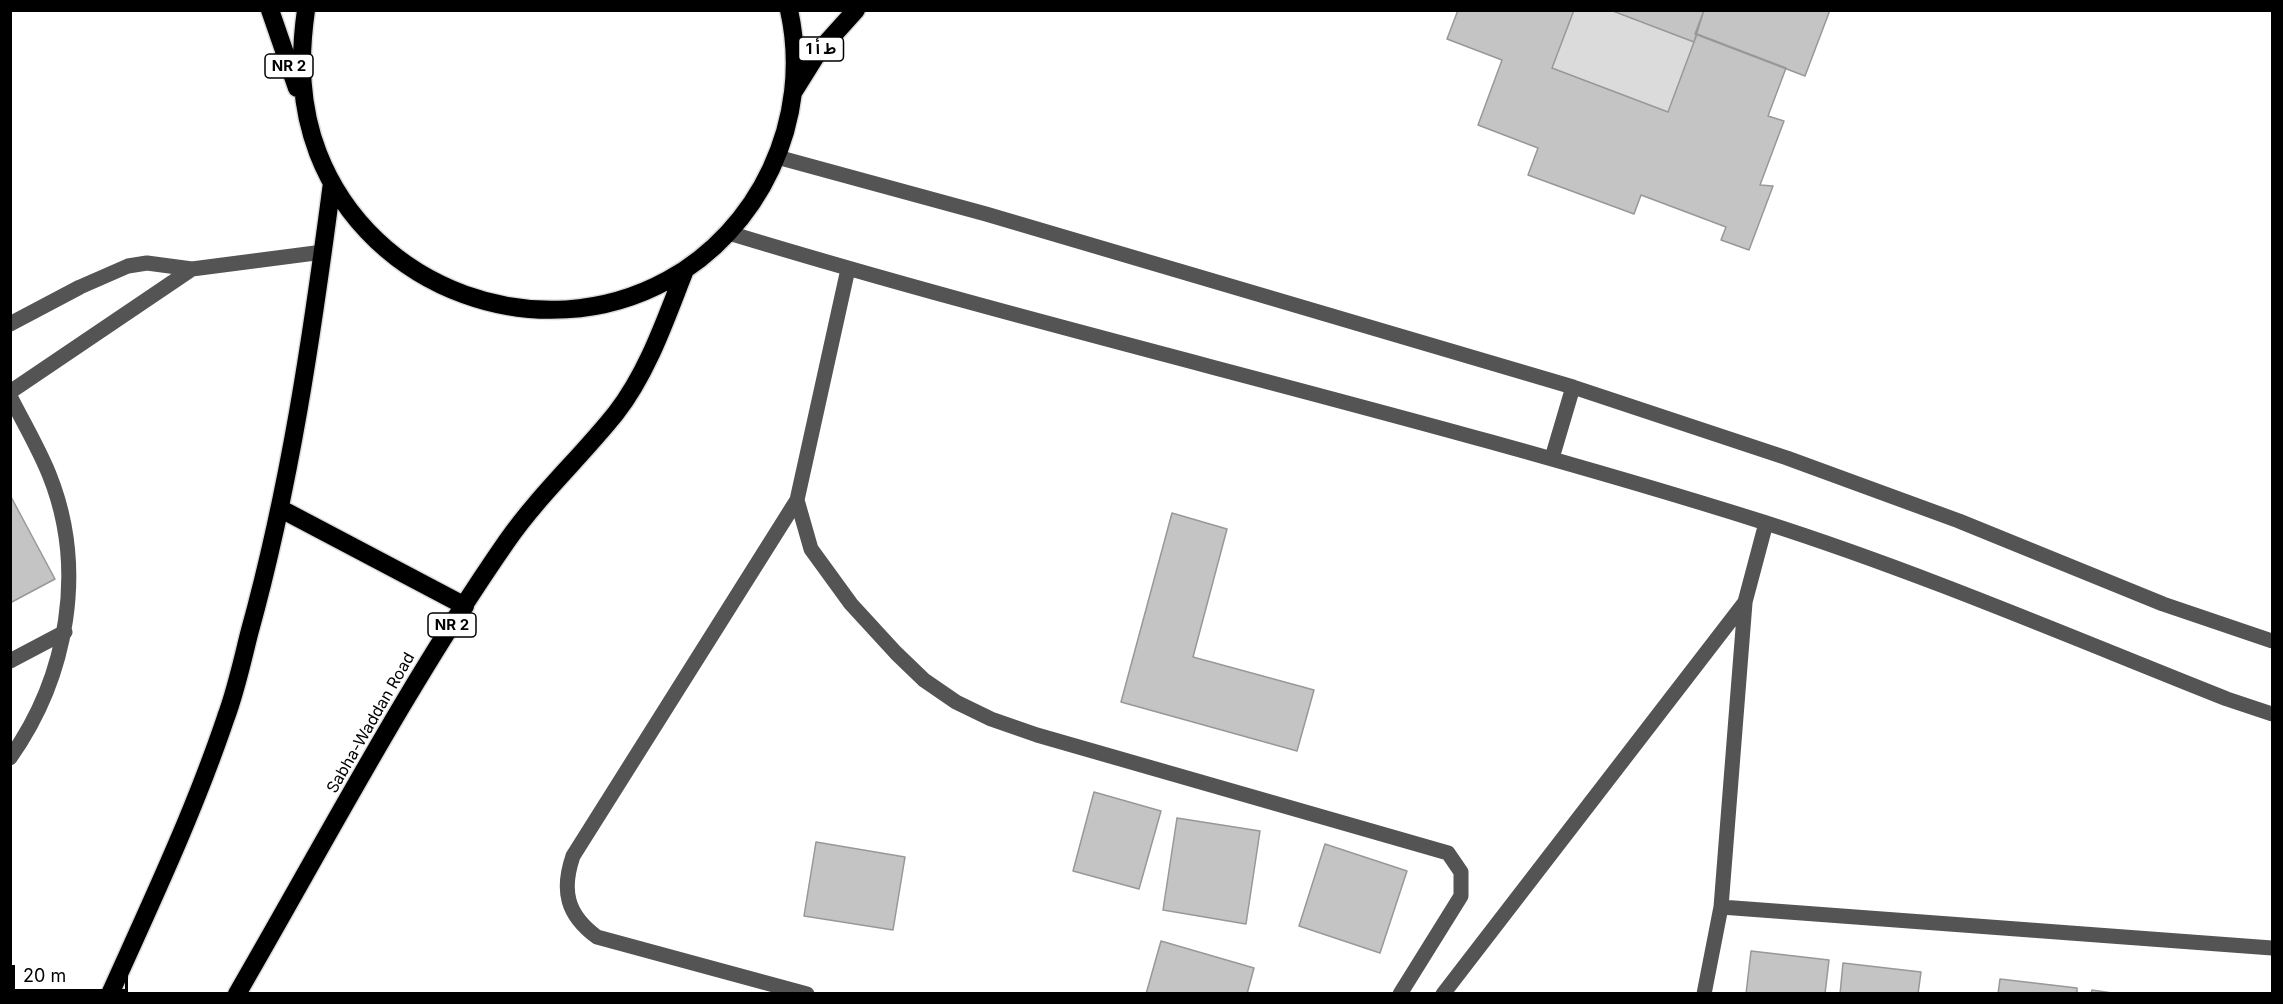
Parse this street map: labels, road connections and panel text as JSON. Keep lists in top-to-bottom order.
{
  "streets": {
    "highway": ["ط أ 1", "NR 2", "Sabha-Waddan Road"]
  },
  "scale_bar": "20 m"
}
